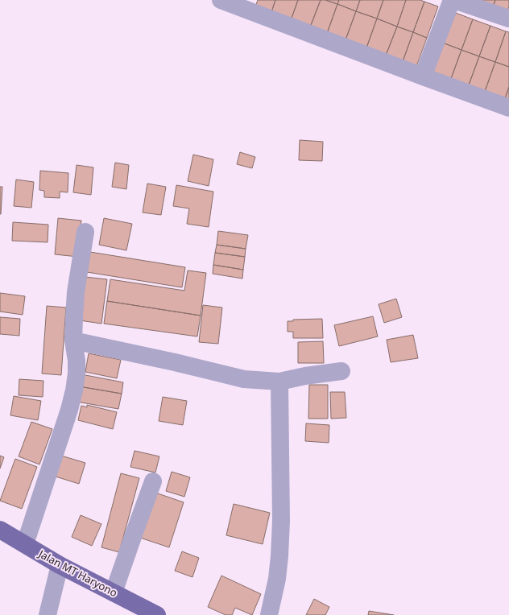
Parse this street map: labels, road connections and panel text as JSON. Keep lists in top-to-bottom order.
{
  "streets": {
    "main road": ["Jalan MT Haryono"]
  }
}
